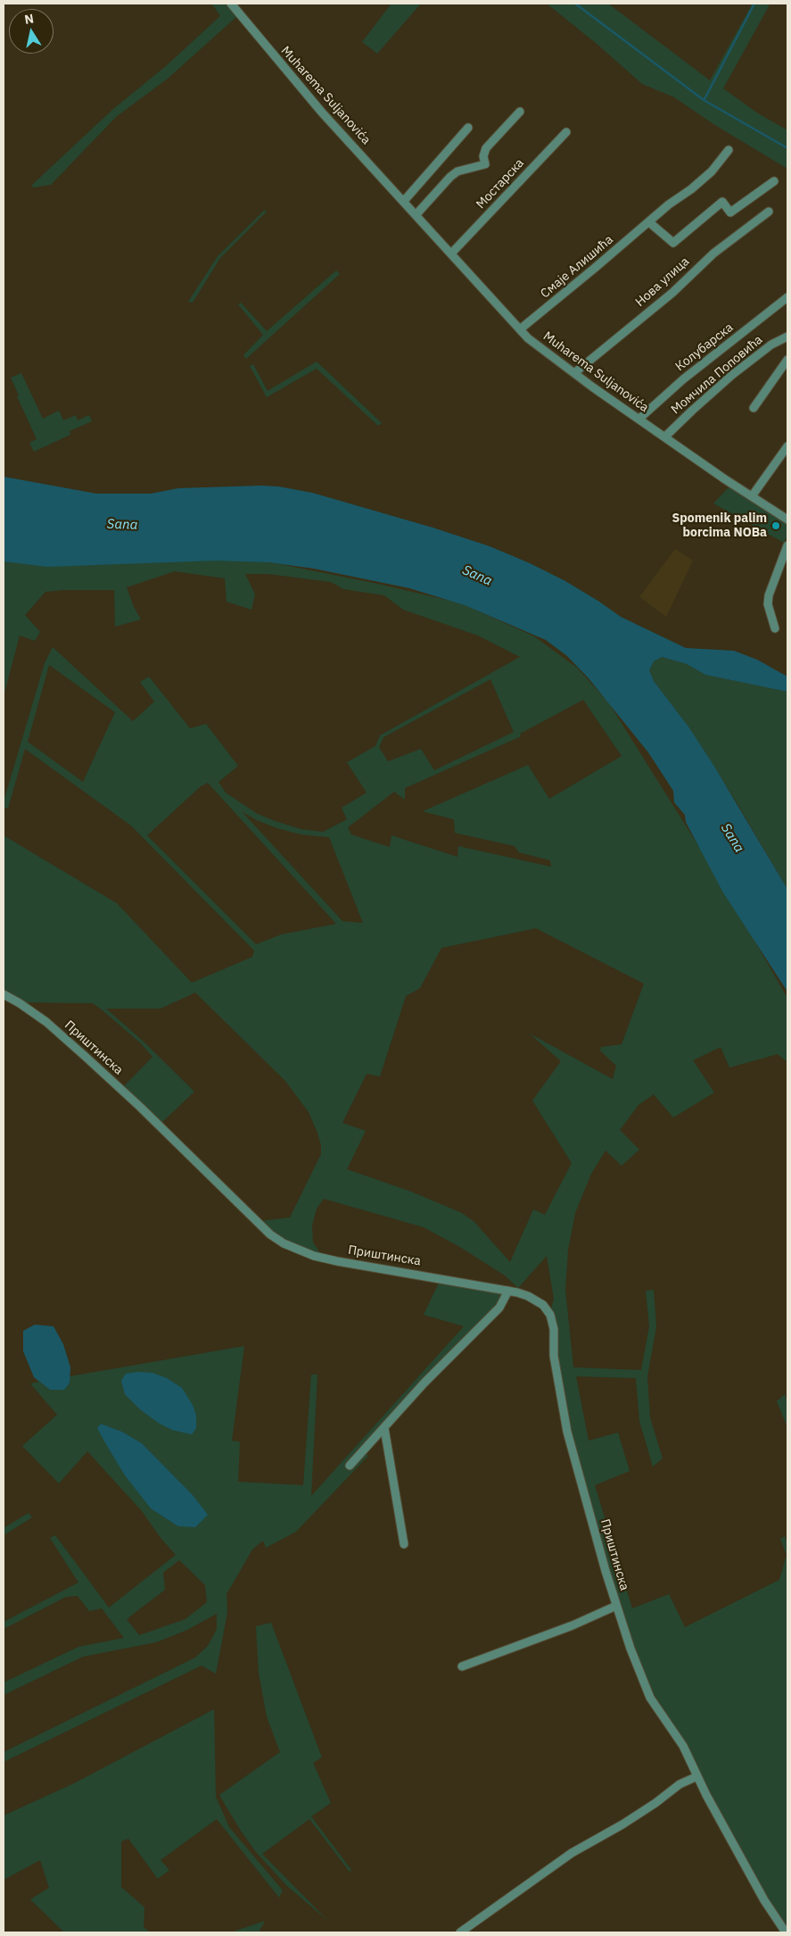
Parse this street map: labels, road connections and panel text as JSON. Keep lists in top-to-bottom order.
{
  "streets": {
    "street": [
      "Muharema Suljanovića",
      "Мостарска",
      "Смаје Алишића",
      "Нова улица",
      "Колубарска",
      "Момчила Поповића",
      "Приштинска"
    ]
  },
  "crossings": [
    ["Muharema Suljanovića", "Мостарска"],
    ["Muharema Suljanovića", "Смаје Алишића"],
    ["Muharema Suljanovića", "Нова улица"],
    ["Muharema Suljanovića", "Колубарска"],
    ["Muharema Suljanovića", "Момчила Поповића"]
  ],
  "water": ["Sana"],
  "places": ["Spomenik palim borcima NOBa"],
  "north": "top"
}
